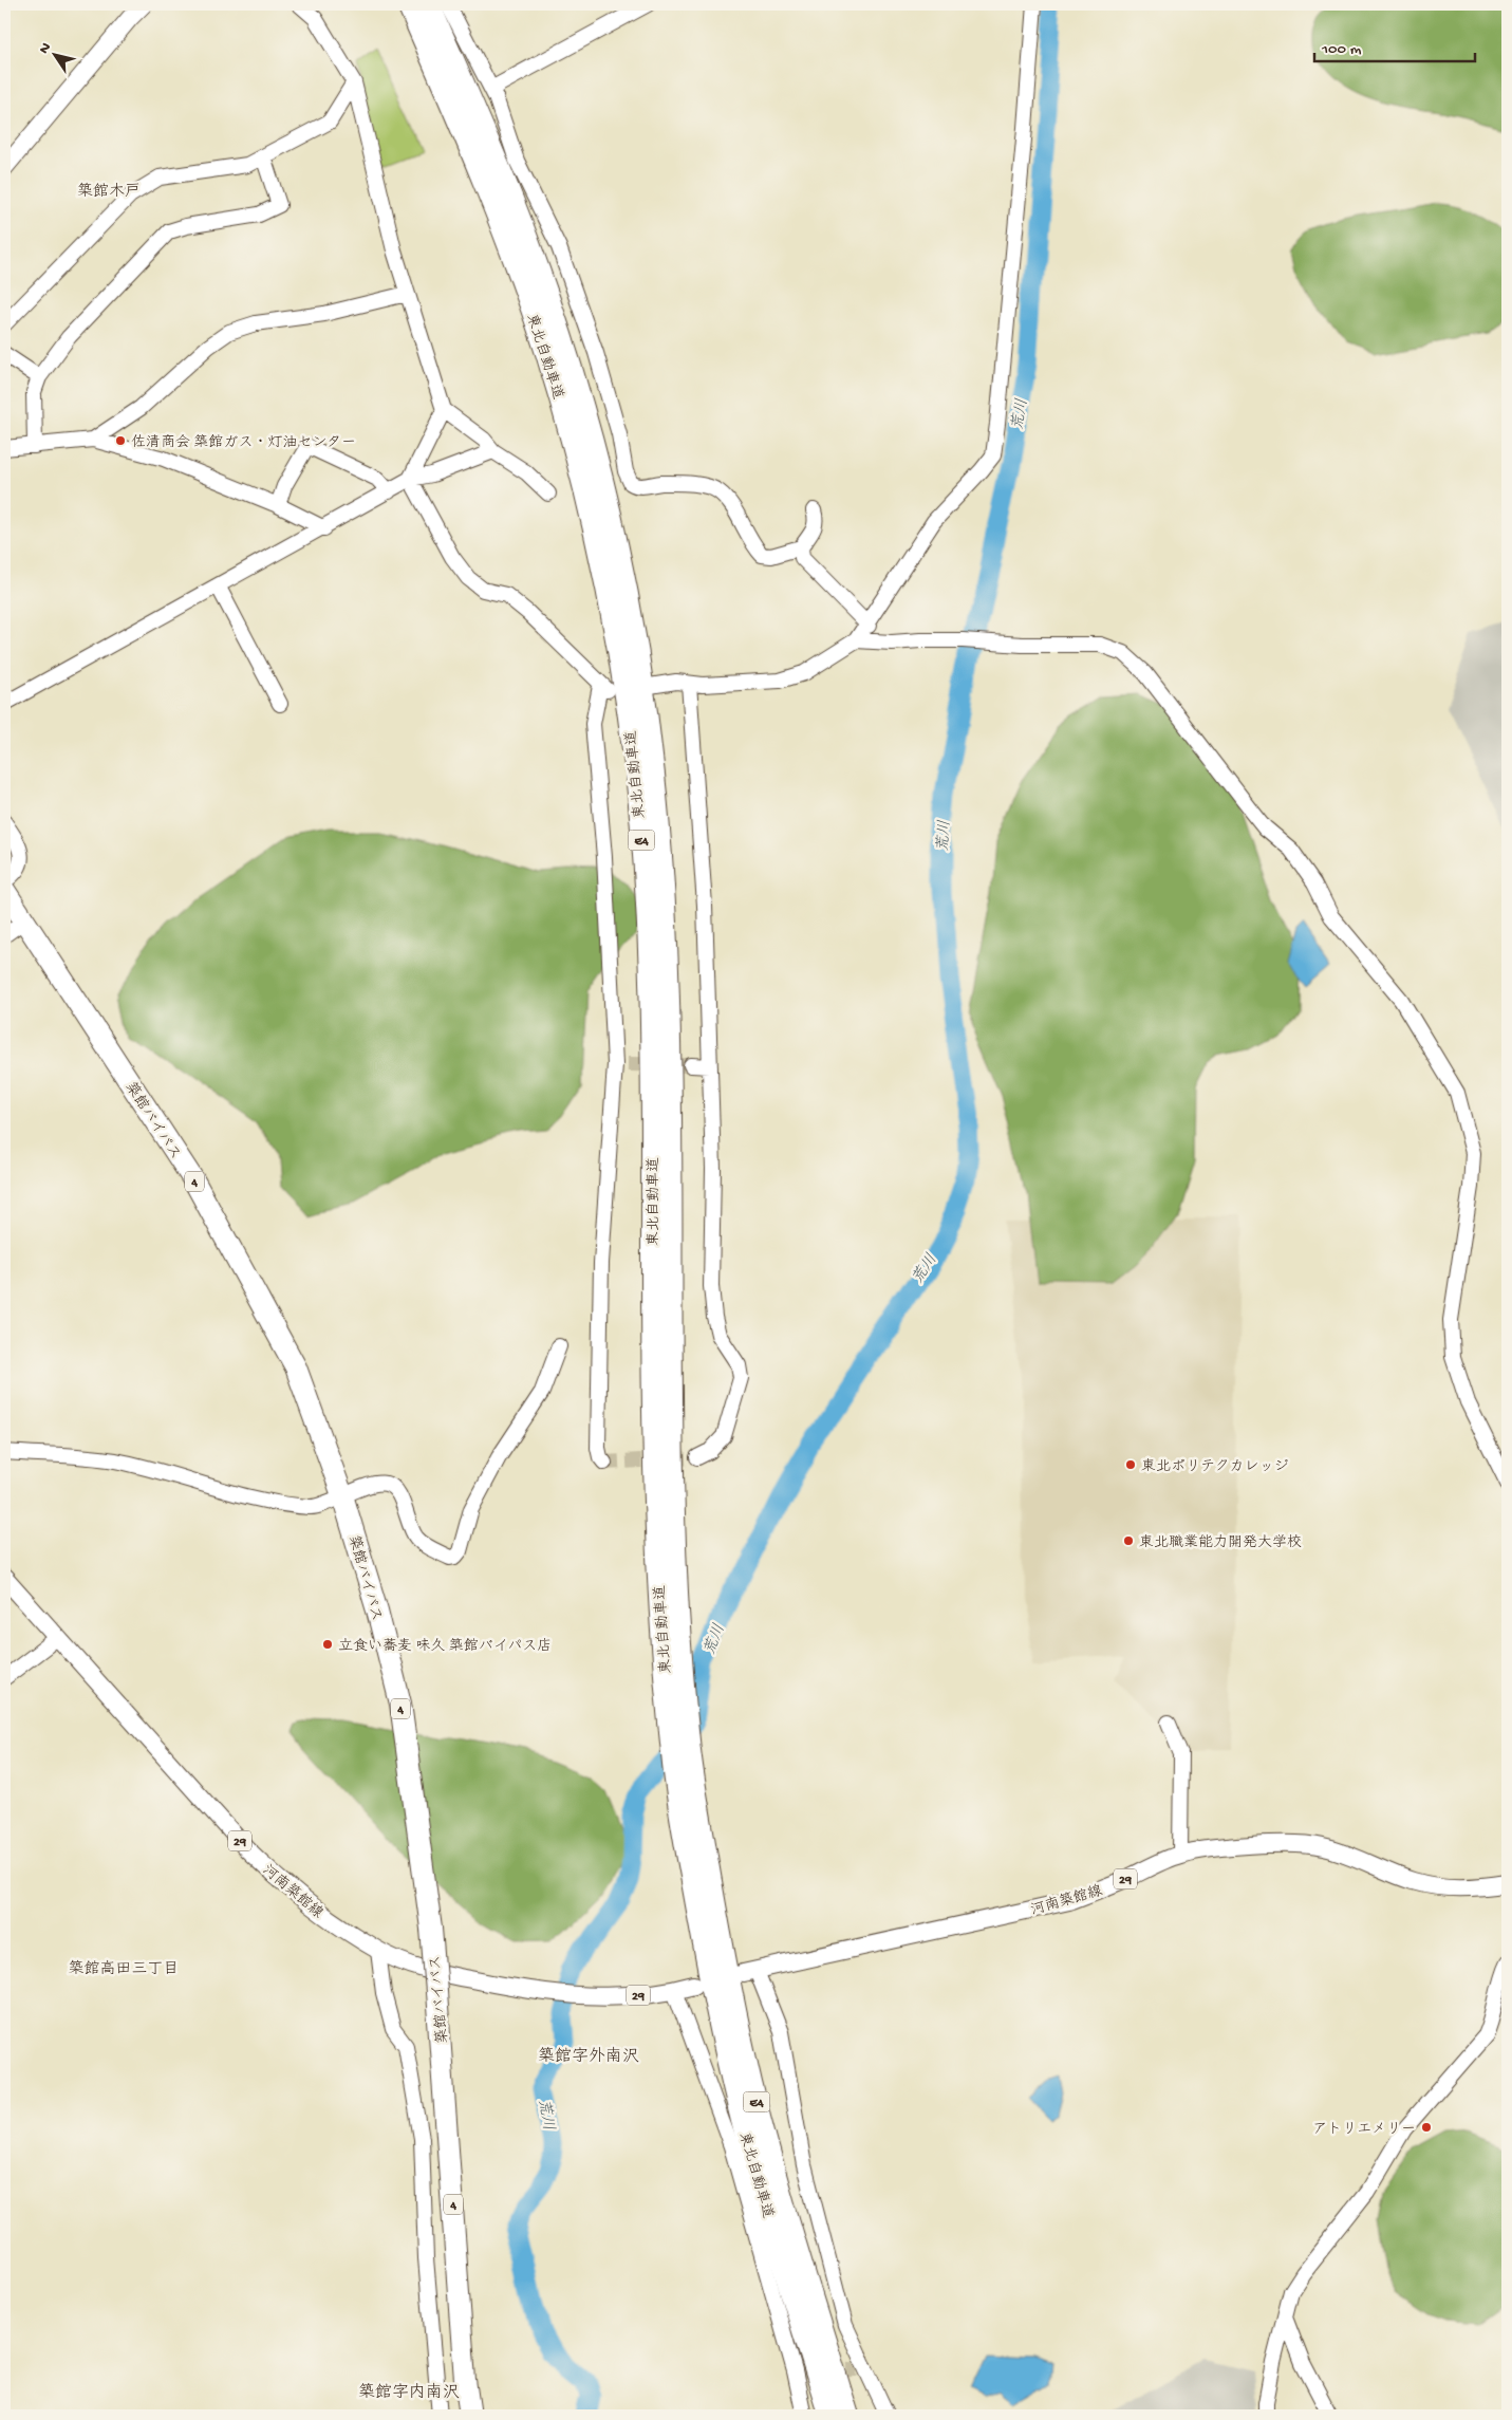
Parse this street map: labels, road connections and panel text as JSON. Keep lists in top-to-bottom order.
{
  "streets": {
    "highway": [
      "東北自動車道",
      "E4",
      "築館バイパス",
      "4"
    ],
    "main road": ["29", "河南築館線"]
  },
  "districts": [
    "築館木戸",
    "築館高田三丁目",
    "築館字外南沢",
    "築館字内南沢"
  ],
  "water": ["荒川"],
  "places": [
    "佐清商会 築館ガス・灯油センター",
    "東北ポリテクカレッジ",
    "東北職業能力開発大学校",
    "立食い蕎麦 味久 築館バイパス店",
    "アトリエメリー"
  ],
  "scale_bar": "100 m",
  "north": "top left"
}
